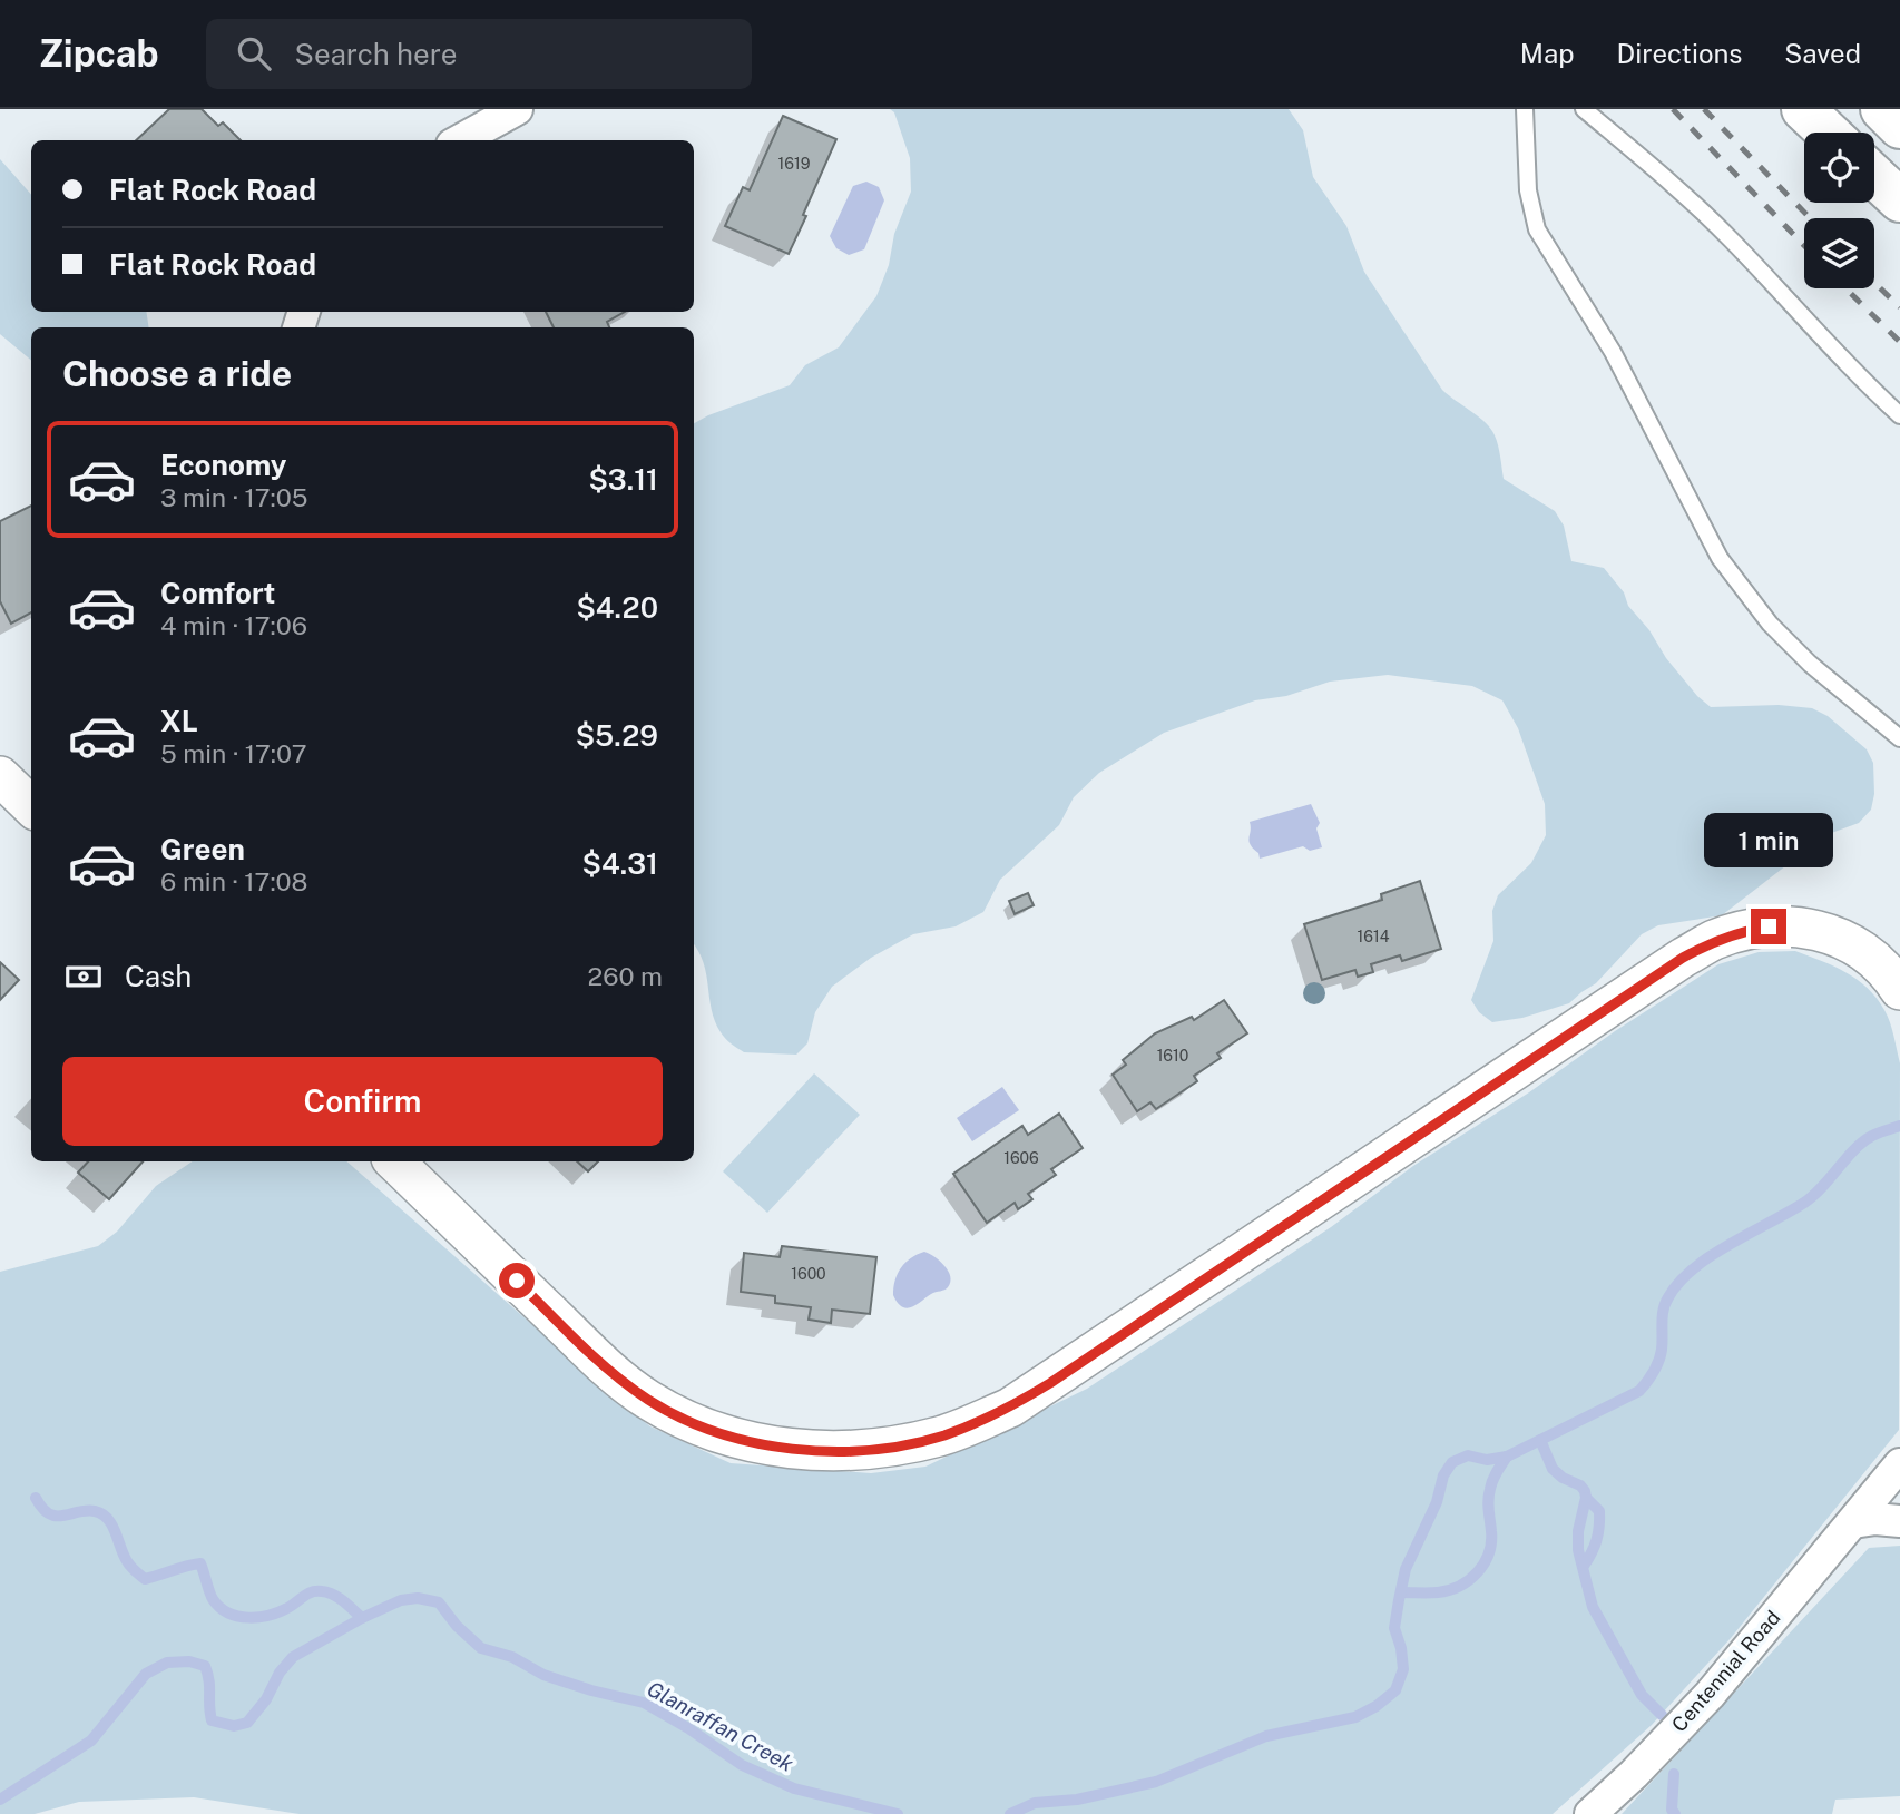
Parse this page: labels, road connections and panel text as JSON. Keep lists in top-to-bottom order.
{
  "streets": {
    "street": ["Centennial Road"]
  },
  "water": ["Glanraffan Creek"],
  "house_numbers": [
    "1619",
    "1614",
    "1610",
    "1606",
    "1600"
  ],
  "page": {
    "header": "Zipcab",
    "search": "Search here",
    "nav": ["Map", "Directions", "Saved"],
    "banner": ["Flat Rock Road", "Flat Rock Road"],
    "heading": "Choose a ride",
    "list": [
      {
        "name": "Economy",
        "note": "3 min · 17:05",
        "value": "$3.11"
      },
      {
        "name": "Comfort",
        "note": "4 min · 17:06",
        "value": "$4.20"
      },
      {
        "name": "XL",
        "note": "5 min · 17:07",
        "value": "$5.29"
      },
      {
        "name": "Green",
        "note": "6 min · 17:08",
        "value": "$4.31"
      }
    ],
    "bubble": "1 min",
    "pay": ["Cash", "260 m"],
    "buttons": "Confirm"
  }
}
